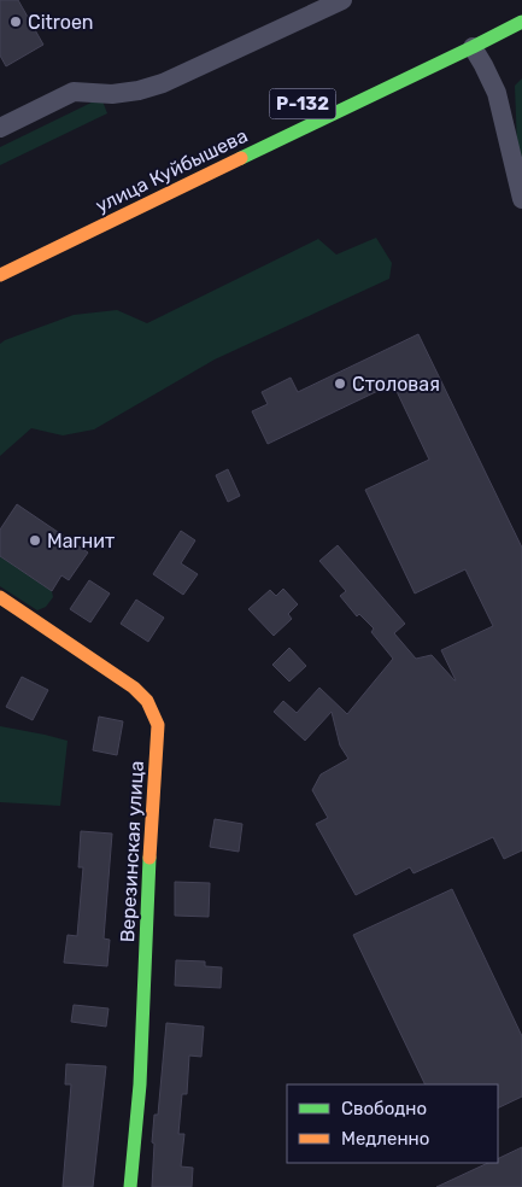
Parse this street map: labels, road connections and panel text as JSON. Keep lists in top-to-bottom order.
{
  "streets": {
    "main road": ["Р-132", "улица Куйбышева", "Верезинская улица"]
  },
  "places": ["Citroen", "Столовая", "Магнит"],
  "legend": ["Свободно", "Медленно"]
}
